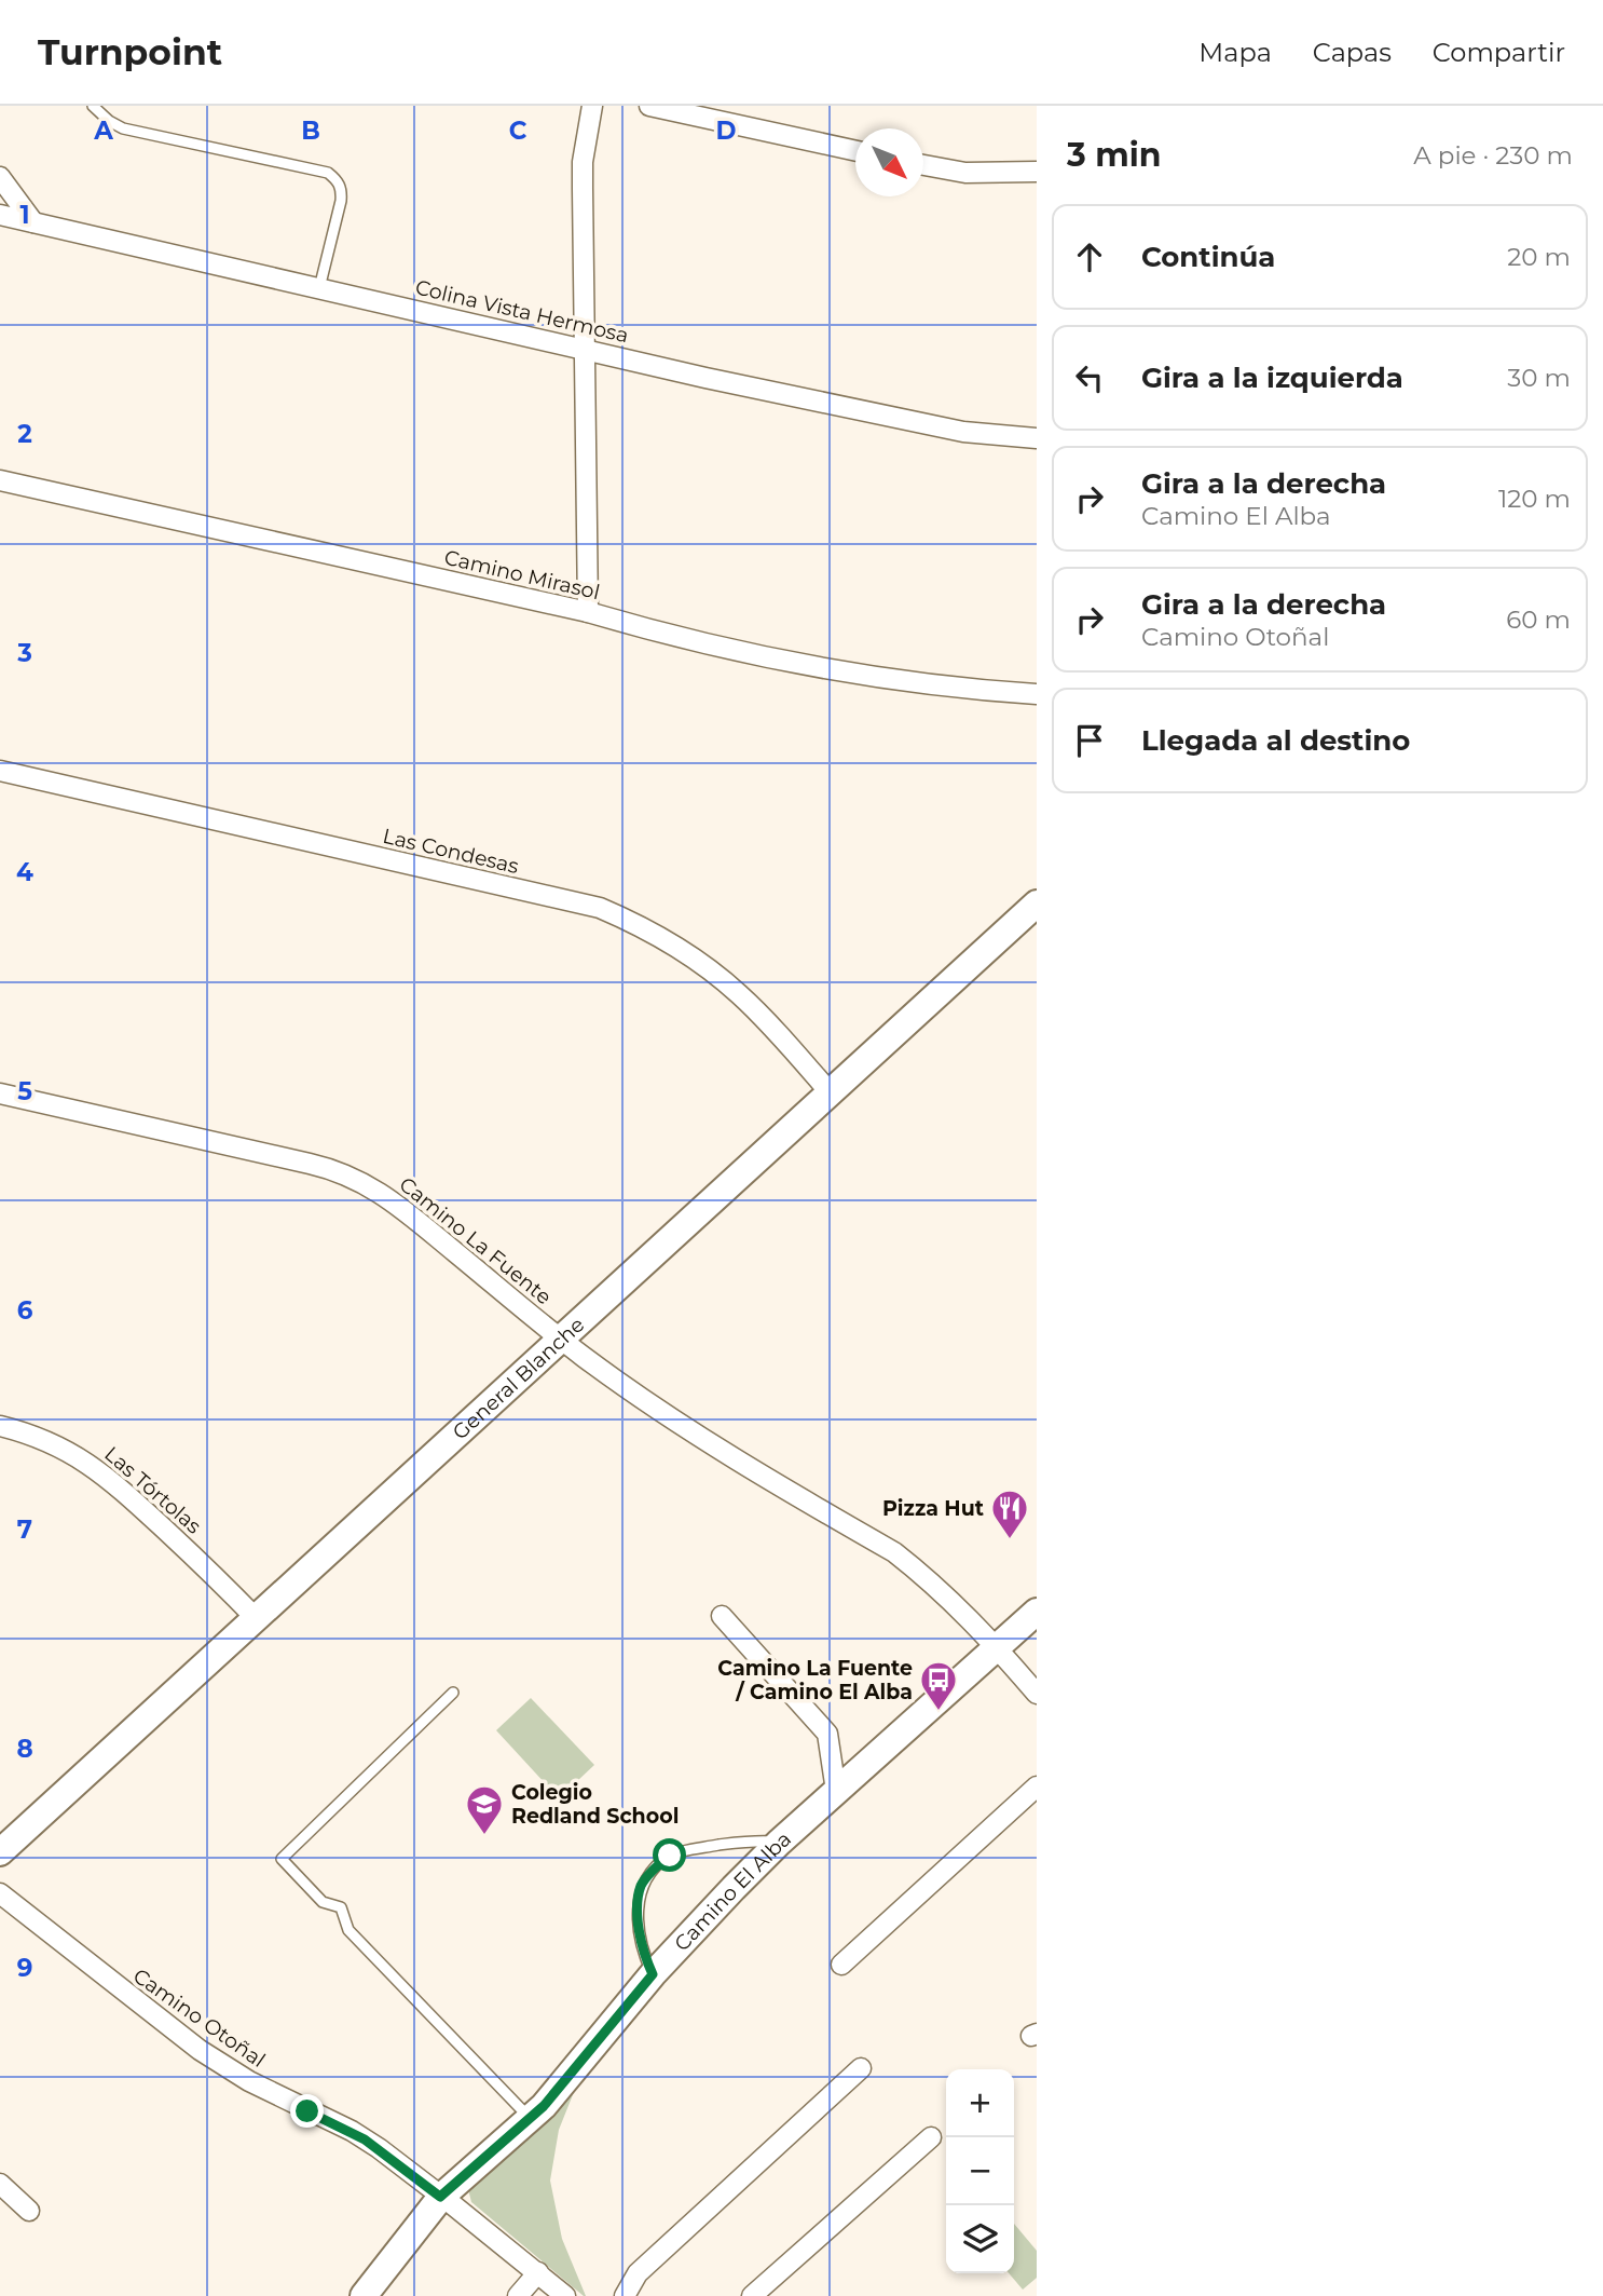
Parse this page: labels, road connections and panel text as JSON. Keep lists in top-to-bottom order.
{
  "streets": {
    "main road": ["General Blanche", "Camino El Alba"],
    "street": [
      "Colina Vista Hermosa",
      "Camino Mirasol",
      "Las Condesas",
      "Camino La Fuente",
      "Las Tórtolas",
      "Camino Otoñal"
    ]
  },
  "crossings": [
    ["Las Condesas", "General Blanche"],
    ["Camino La Fuente", "General Blanche"],
    ["Camino La Fuente", "Camino El Alba"],
    ["General Blanche", "Las Tórtolas"],
    ["Camino El Alba", "Camino Otoñal"]
  ],
  "places": {
    "restaurant": ["Pizza Hut"],
    "bus stop": ["Camino La Fuente / Camino El Alba"],
    "school or university": ["Colegio Redland School"]
  },
  "north": "bottom right",
  "page": {
    "header": "Turnpoint",
    "nav": ["Mapa", "Capas", "Compartir"],
    "heading": ["3 min", "A pie · 230 m"],
    "list": [
      ["Continúa", "20 m"],
      ["Gira a la izquierda", "30 m"],
      ["Gira a la derecha", "Camino El Alba", "120 m"],
      ["Gira a la derecha", "Camino Otoñal", "60 m"],
      "Llegada al destino"
    ],
    "map_buttons": ["+", "−"]
  },
  "grid": {
    "columns": [
      "A",
      "B",
      "C",
      "D"
    ],
    "rows": [
      "1",
      "2",
      "3",
      "4",
      "5",
      "6",
      "7",
      "8",
      "9"
    ]
  }
}
